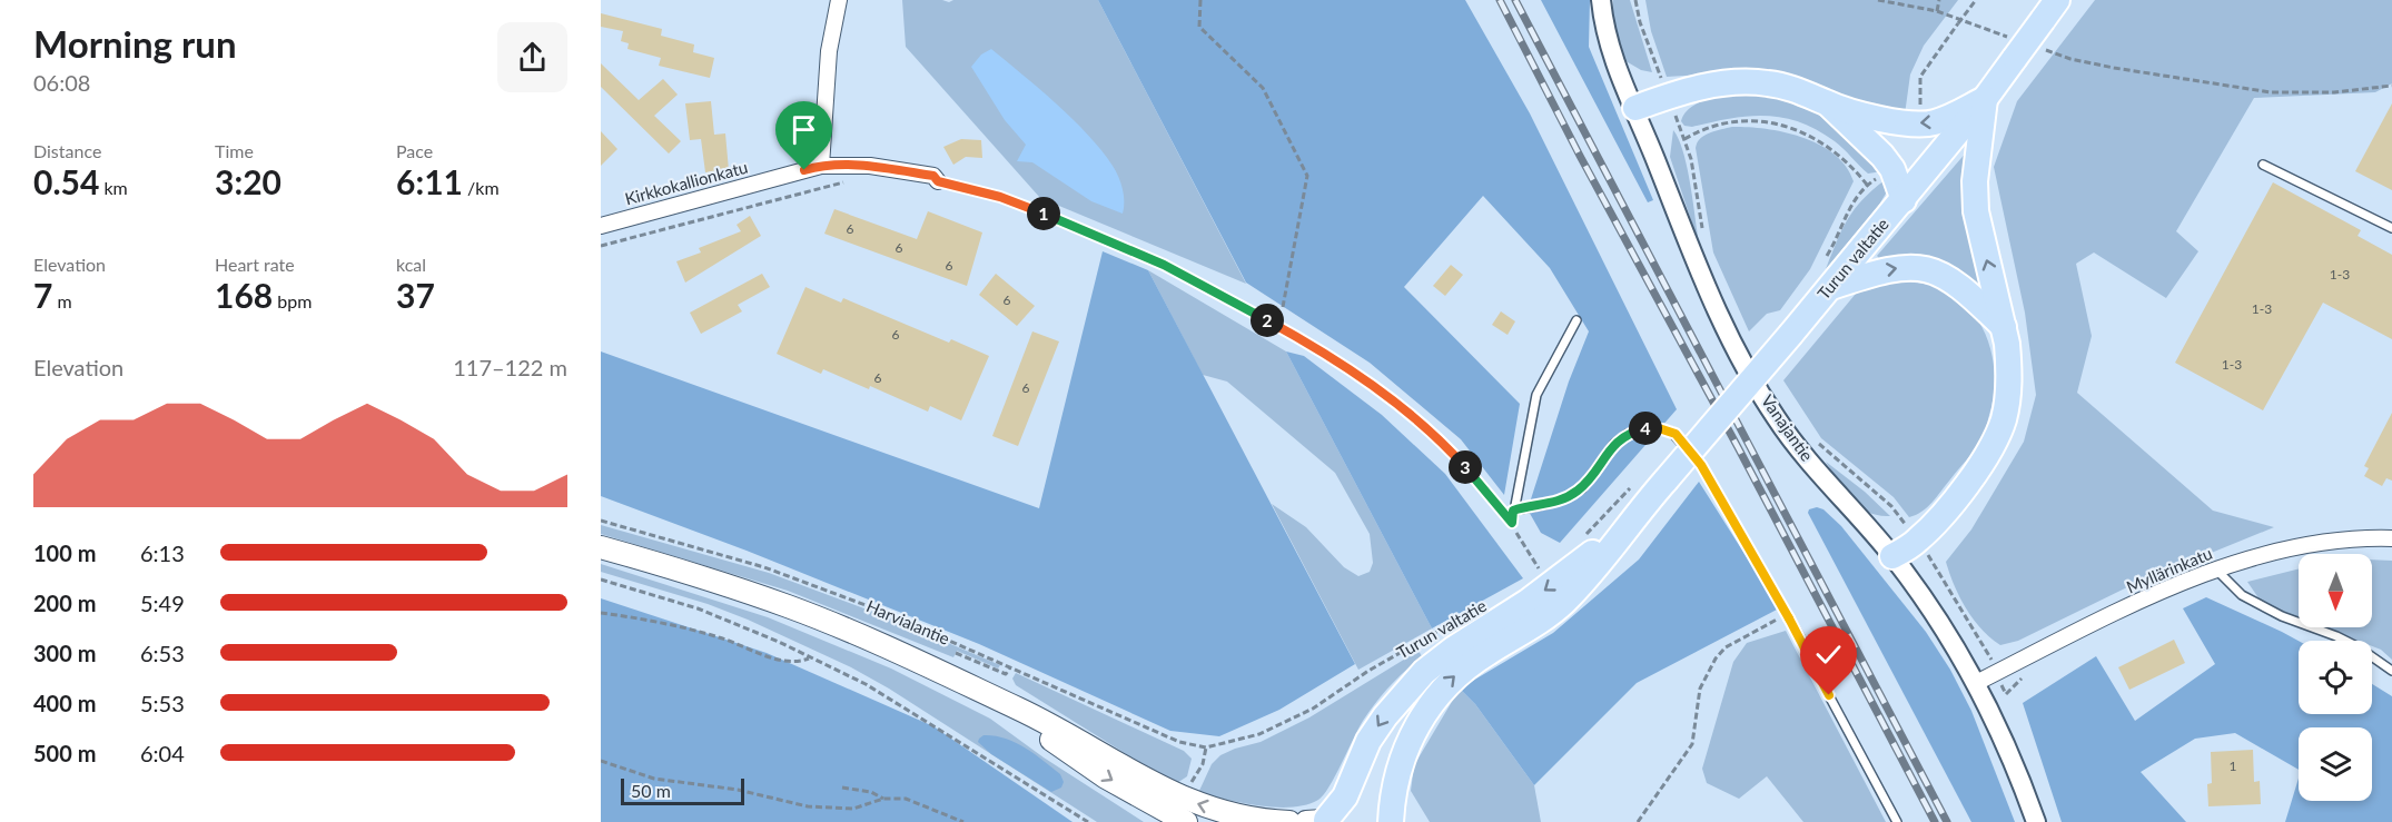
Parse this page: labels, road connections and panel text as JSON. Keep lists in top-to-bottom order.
{
  "streets": {
    "highway": ["Turun valtatie"],
    "main road": ["Harvialantie"],
    "street": ["Kirkkokallionkatu", "Vanajantie", "Myllärinkatu"]
  },
  "crossings": [
    ["Turun valtatie", "Harvialantie"],
    ["Vanajantie", "Myllärinkatu"]
  ],
  "house_numbers": [
    "6",
    "6",
    "6",
    "1-3",
    "6",
    "1-3",
    "6",
    "1-3",
    "6",
    "6",
    "1"
  ],
  "scale_bar": "50 m",
  "north": "bottom",
  "page": {
    "heading": ["Morning run", "06:08"],
    "stats": [
      ["Distance", "0.54 km"],
      ["Time", "3:20"],
      ["Pace", "6:11 /km"],
      ["Elevation", "7 m"],
      ["Heart rate", "168 bpm"],
      ["kcal", "37"]
    ],
    "pins": [
      "1",
      "2",
      "4",
      "3"
    ],
    "chart": ["Elevation", "117–122 m"],
    "list": [
      {
        "name": "100 m",
        "note": "6:13"
      },
      {
        "name": "200 m",
        "note": "5:49"
      },
      {
        "name": "300 m",
        "note": "6:53"
      },
      {
        "name": "400 m",
        "note": "5:53"
      },
      {
        "name": "500 m",
        "note": "6:04"
      }
    ],
    "scale": "50 m"
  }
}
